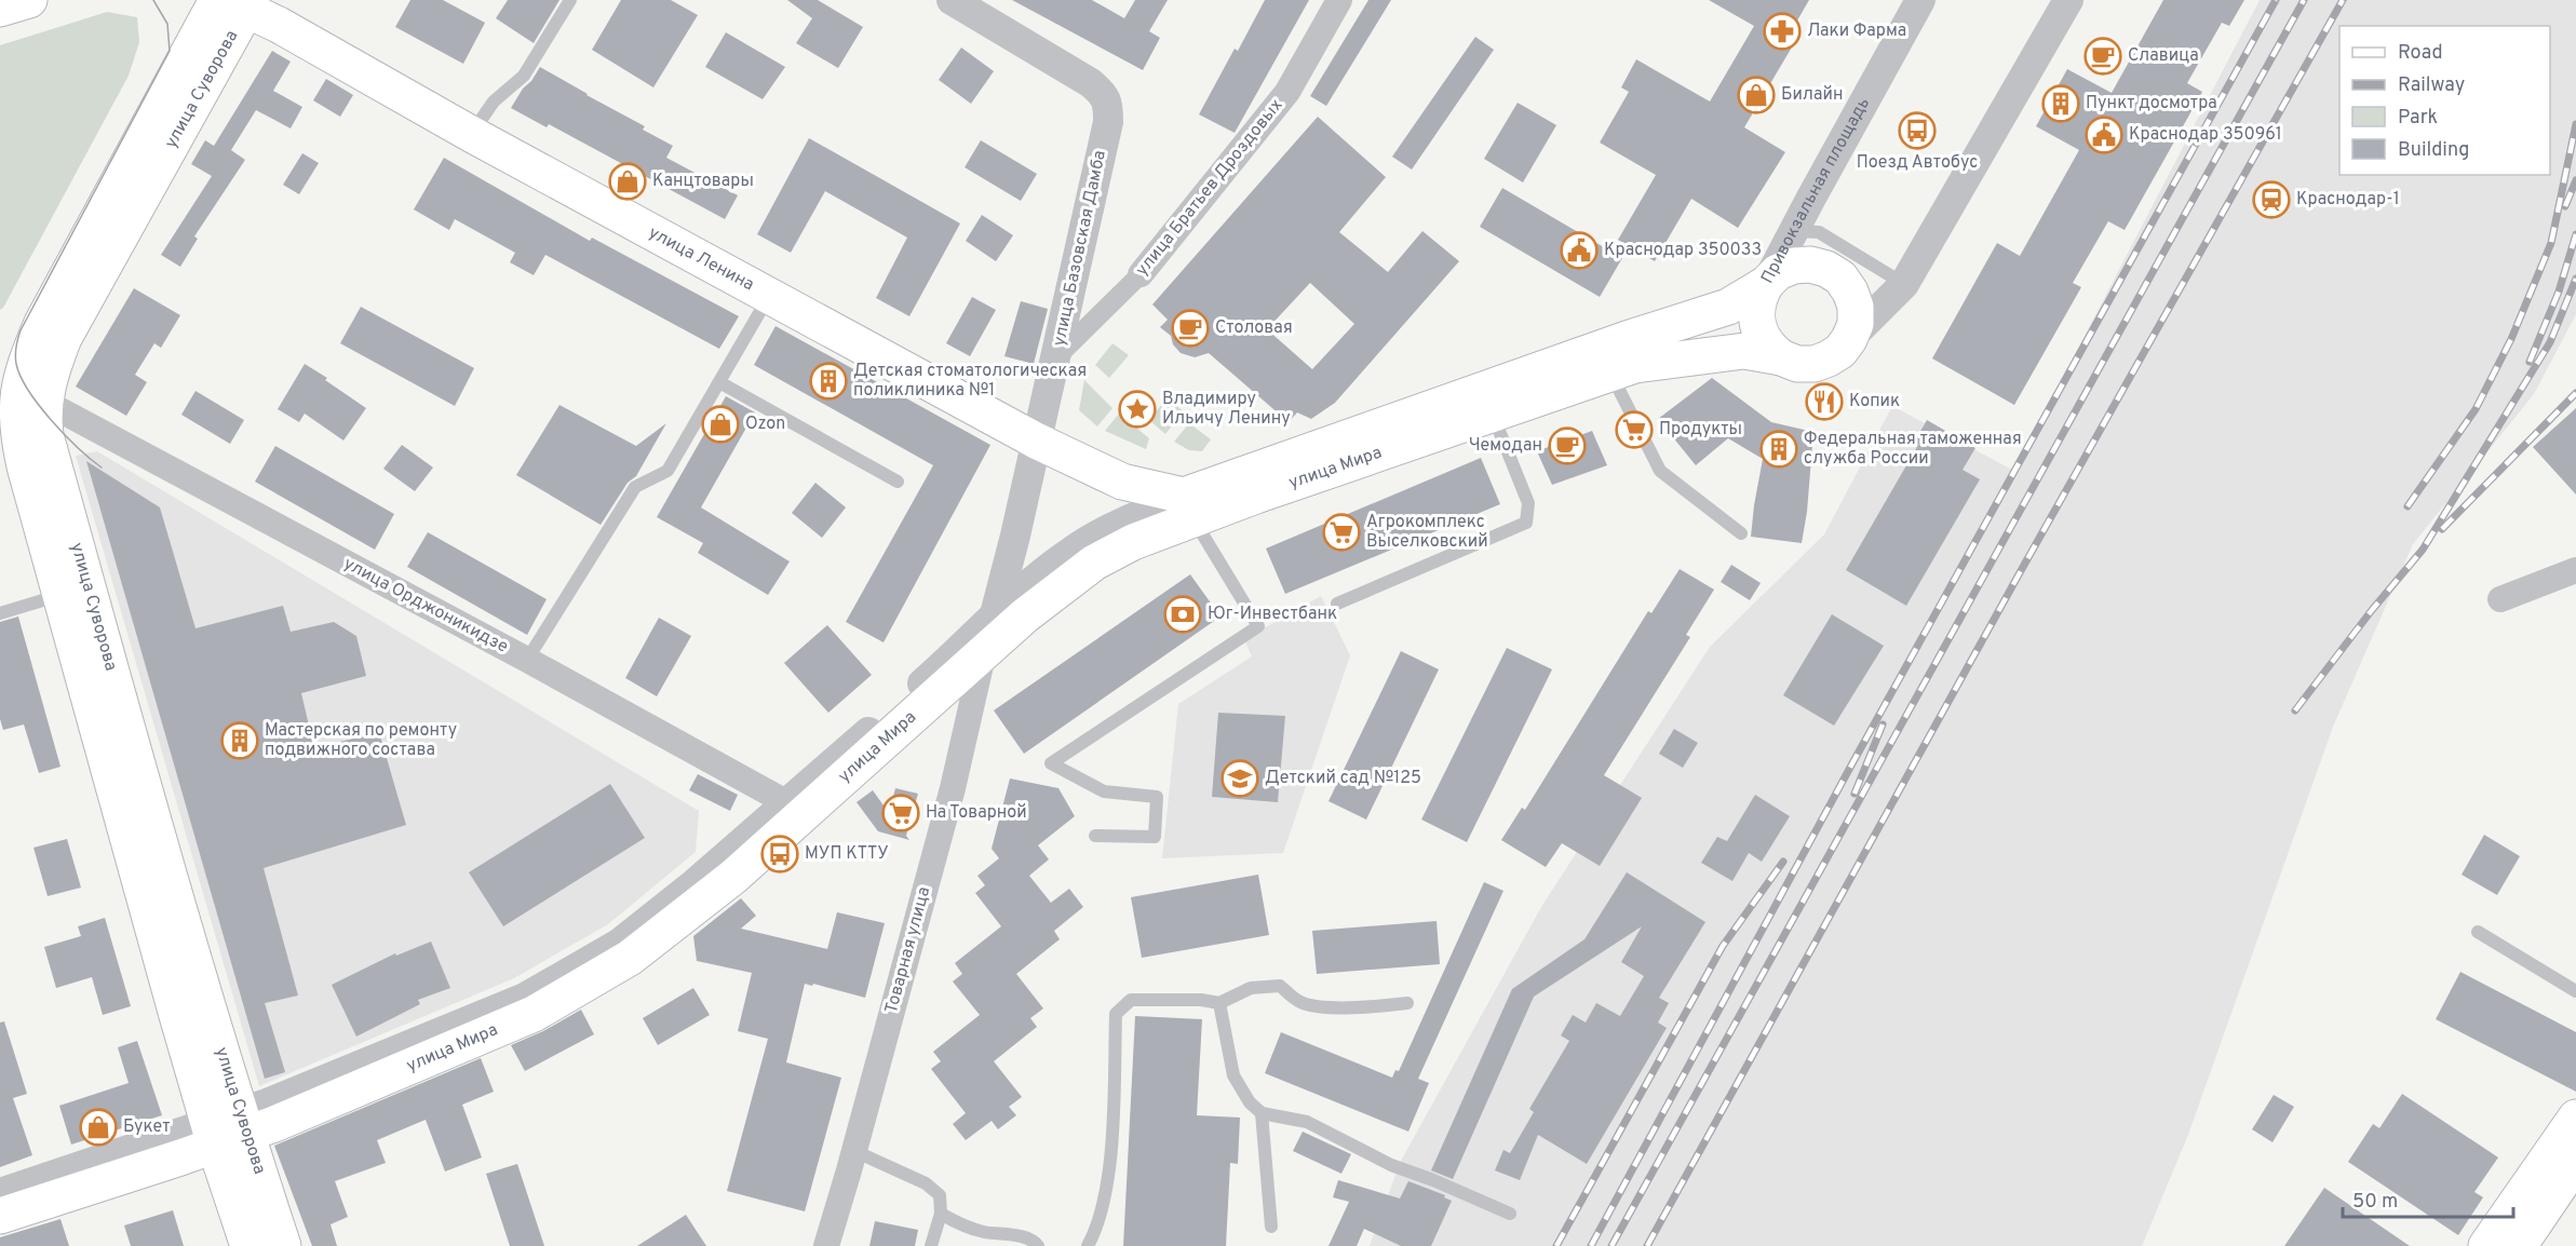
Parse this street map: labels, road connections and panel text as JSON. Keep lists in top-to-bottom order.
{
  "streets": {
    "main road": [
      "улица Суворова",
      "Привокзальная площадь",
      "улица Ленина",
      "улица Мира"
    ],
    "street": [
      "улица Братьев Дроздовых",
      "улица Базовская Дамба",
      "улица Орджоникидзе",
      "Товарная улица"
    ]
  },
  "crossings": [
    ["улица Суворова", "улица Ленина"],
    ["улица Суворова", "улица Мира"],
    ["улица Суворова", "улица Орджоникидзе"],
    ["Привокзальная площадь", "улица Мира"],
    ["улица Братьев Дроздовых", "улица Базовская Дамба"],
    ["улица Базовская Дамба", "улица Ленина"],
    ["улица Базовская Дамба", "улица Мира"],
    ["улица Базовская Дамба", "Товарная улица"],
    ["улица Ленина", "улица Мира"],
    ["улица Мира", "улица Орджоникидзе"],
    ["улица Мира", "Товарная улица"]
  ],
  "places": {
    "pharmacy": ["Лаки Фарма"],
    "cafe": ["Славица", "Столовая", "Чемодан"],
    "shop": [
      "Билайн",
      "Канцтовары",
      "Ozon",
      "Букет"
    ],
    "building": [
      "Пункт досмотра",
      "Детская стоматологическая поликлиника №1",
      "Федеральная таможенная служба России",
      "Мастерская по ремонту подвижного состава"
    ],
    "bus stop": ["Поезд Автобус", "МУП КТТУ"],
    "public building": ["Краснодар 350961", "Краснодар 350033"],
    "station": ["Краснодар-1"],
    "restaurant": ["Копик"],
    "place": ["Владимиру Ильичу Ленину"],
    "supermarket": ["Продукты", "Агрокомплекс Выселковский", "На Товарной"],
    "bank": ["Юг-Инвестбанк"],
    "school or university": ["Детский сад №125"]
  },
  "legend": [
    "Road",
    "Railway",
    "Park",
    "Building"
  ],
  "scale_bar": "50 m"
}
